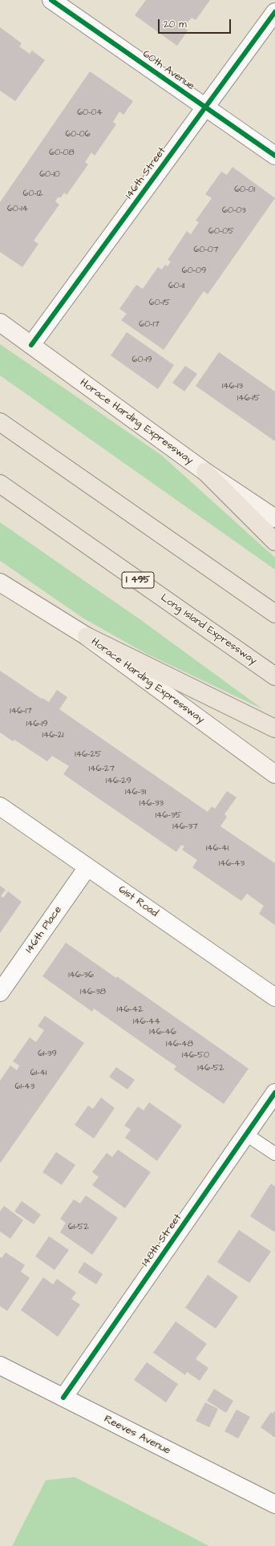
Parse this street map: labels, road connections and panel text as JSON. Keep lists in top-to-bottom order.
{
  "streets": {
    "highway": ["I 495", "Long Island Expressway"],
    "main road": ["Horace Harding Expressway"],
    "street": [
      "60th Avenue",
      "146th Street",
      "61st Road",
      "146th Place",
      "148th Street",
      "Reeves Avenue"
    ]
  },
  "crossings": [
    ["60th Avenue", "146th Street"],
    ["146th Street", "Horace Harding Expressway"],
    ["61st Road", "146th Place"],
    ["148th Street", "Reeves Avenue"]
  ],
  "house_numbers": [
    "60-04",
    "60-06",
    "60-08",
    "60-10",
    "60-01",
    "60-12",
    "60-14",
    "60-03",
    "60-05",
    "60-07",
    "60-09",
    "60-11",
    "60-15",
    "60-17",
    "60-19",
    "146-13",
    "146-15",
    "146-17",
    "146-19",
    "146-21",
    "146-25",
    "146-27",
    "146-29",
    "146-31",
    "146-33",
    "146-35",
    "146-37",
    "146-41",
    "146-43",
    "146-36",
    "146-38",
    "146-42",
    "146-44",
    "146-46",
    "146-48",
    "61-39",
    "146-50",
    "146-52",
    "61-41",
    "61-43",
    "61-52"
  ],
  "scale_bar": "20 m"
}
